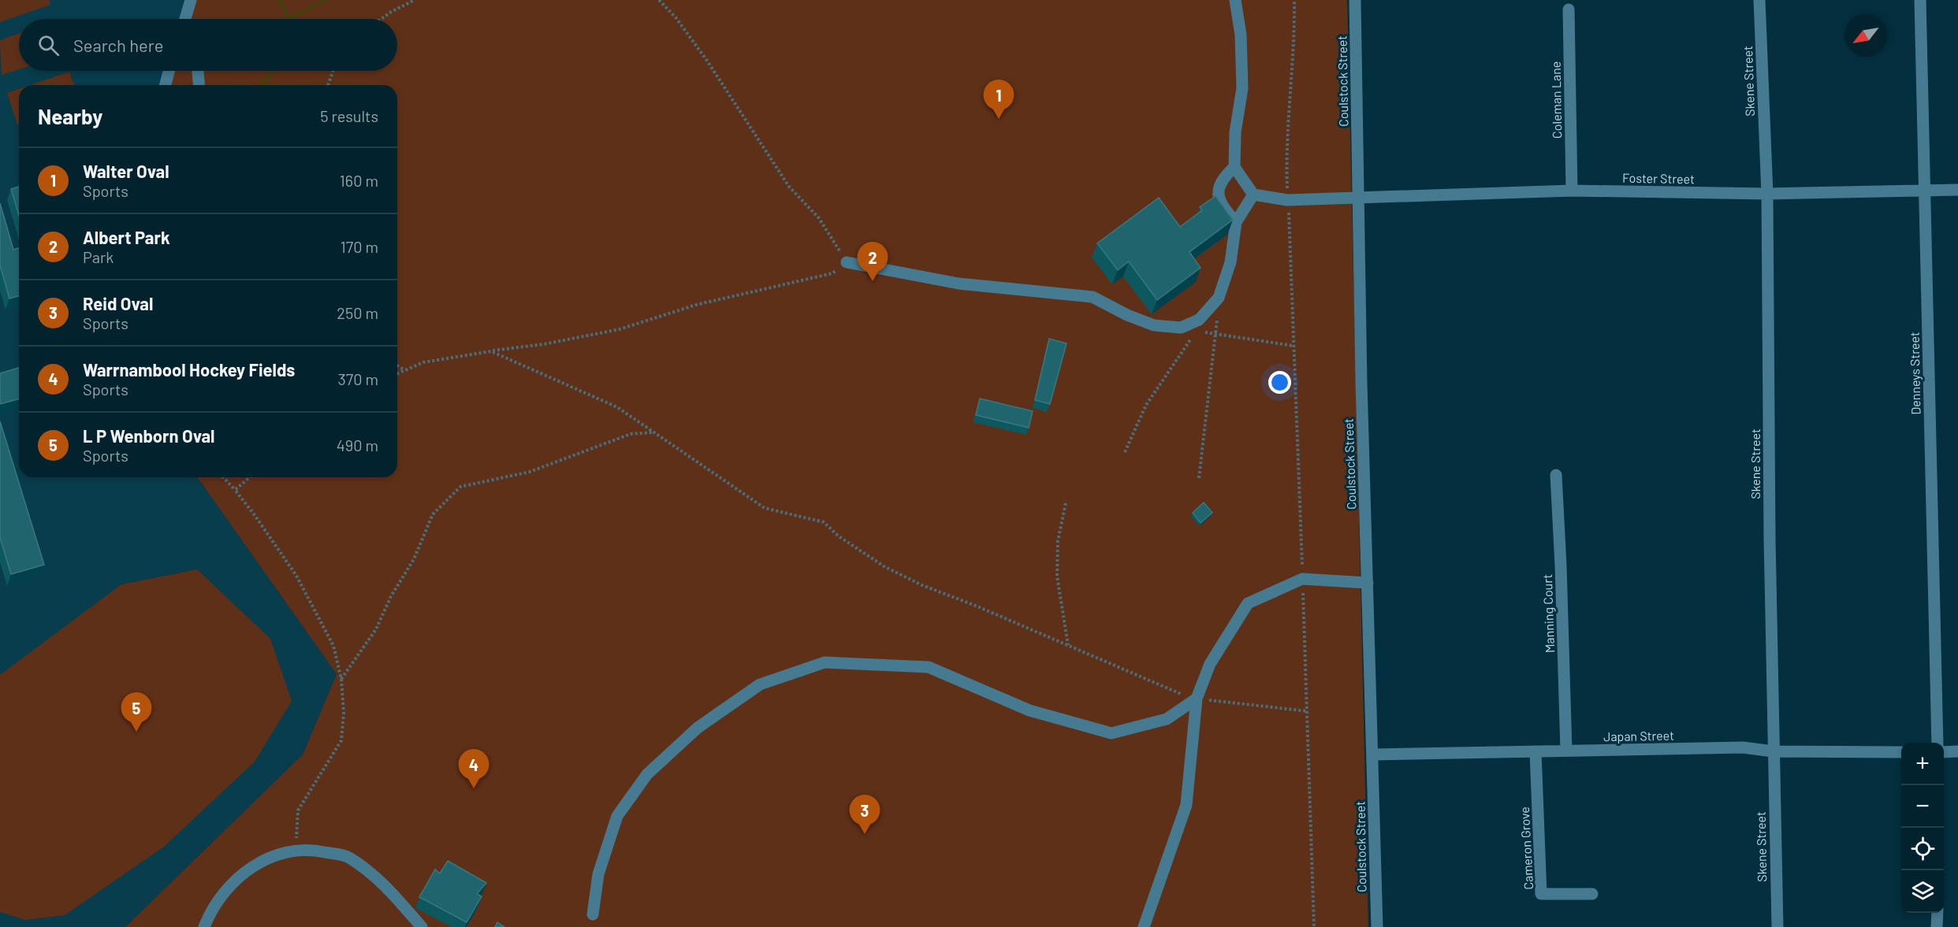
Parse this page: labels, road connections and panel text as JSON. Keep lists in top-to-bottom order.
{
  "streets": {
    "street": [
      "Coulstock Street",
      "Skene Street",
      "Coleman Lane",
      "Foster Street",
      "Denneys Street",
      "Manning Court",
      "Japan Street",
      "Cameron Grove"
    ]
  },
  "crossings": [
    ["Coulstock Street", "Foster Street"],
    ["Coulstock Street", "Japan Street"],
    ["Skene Street", "Foster Street"],
    ["Skene Street", "Japan Street"],
    ["Coleman Lane", "Foster Street"],
    ["Foster Street", "Denneys Street"],
    ["Manning Court", "Japan Street"],
    ["Japan Street", "Cameron Grove"]
  ],
  "north": "bottom left",
  "page": {
    "search": "Search here",
    "pins": [
      "1",
      "2",
      "5",
      "4",
      "3"
    ],
    "heading": ["Nearby", "5 results"],
    "list": [
      {
        "mark": "1",
        "name": "Walter Oval",
        "note": "Sports",
        "value": "160 m"
      },
      {
        "mark": "2",
        "name": "Albert Park",
        "note": "Park",
        "value": "170 m"
      },
      {
        "mark": "3",
        "name": "Reid Oval",
        "note": "Sports",
        "value": "250 m"
      },
      {
        "mark": "4",
        "name": "Warrnambool Hockey Fields",
        "note": "Sports",
        "value": "370 m"
      },
      {
        "mark": "5",
        "name": "L P Wenborn Oval",
        "note": "Sports",
        "value": "490 m"
      }
    ],
    "map_buttons": ["+", "−"]
  }
}
